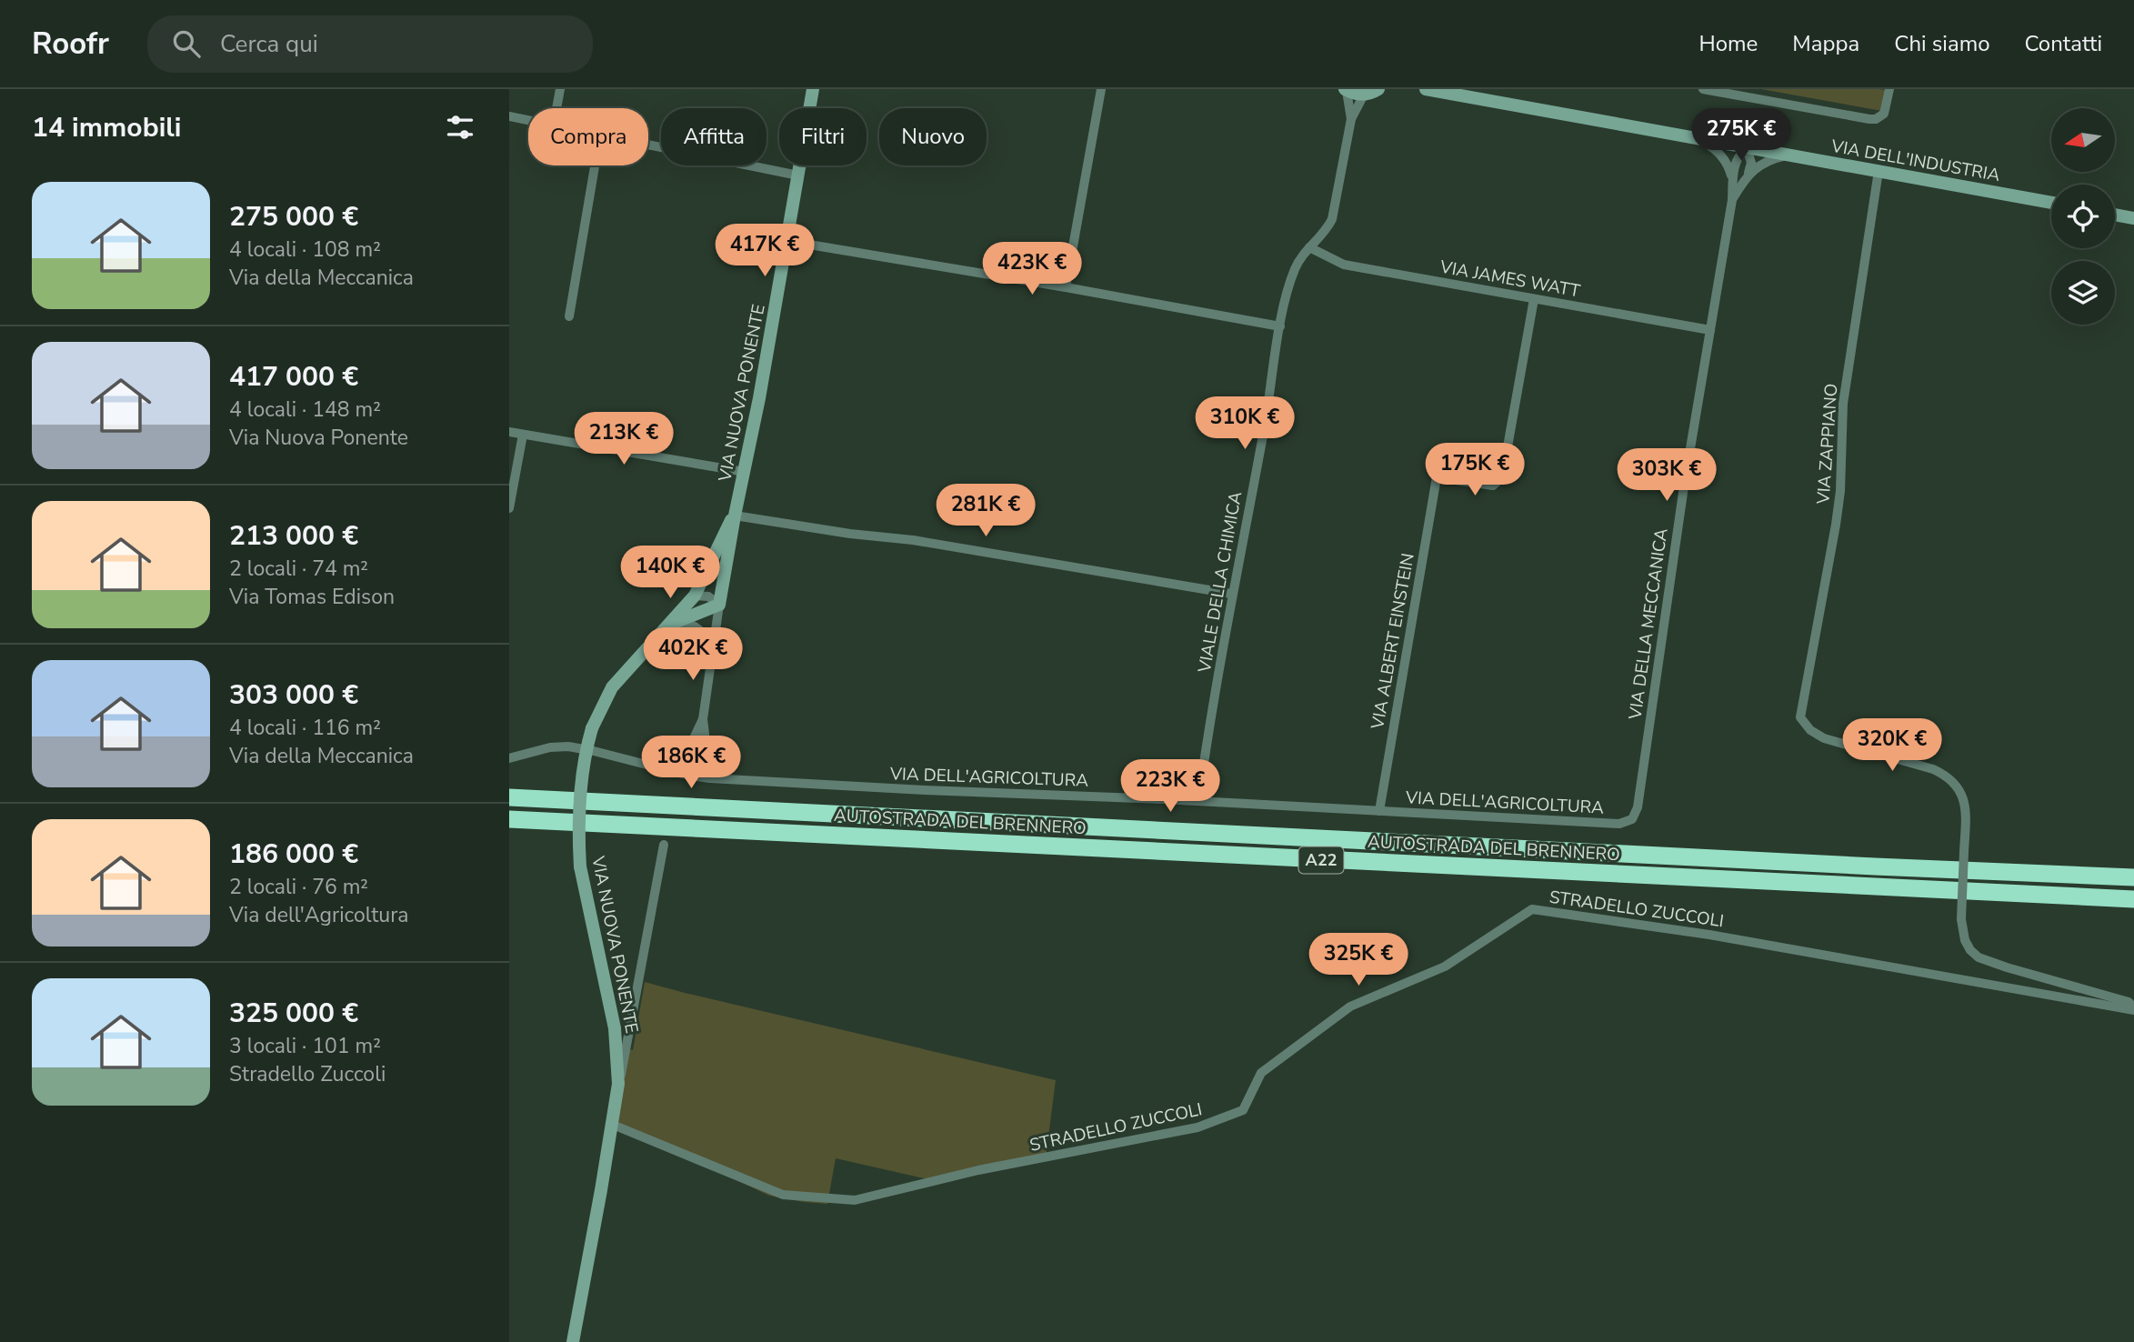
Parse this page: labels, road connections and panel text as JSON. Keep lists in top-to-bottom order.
{
  "streets": {
    "highway": ["AUTOSTRADA DEL BRENNERO", "A22"],
    "street": [
      "VIA DELL'INDUSTRIA",
      "VIA JAMES WATT",
      "VIA NUOVA PONENTE",
      "VIA ZAPPIANO",
      "VIALE DELLA CHIMICA",
      "VIA DELLA MECCANICA",
      "VIA ALBERT EINSTEIN",
      "VIA DELL'AGRICOLTURA",
      "STRADELLO ZUCCOLI"
    ]
  },
  "crossings": [
    ["VIA DELL'INDUSTRIA", "VIA ZAPPIANO"],
    ["VIA DELL'INDUSTRIA", "VIA DELLA MECCANICA"],
    ["VIA JAMES WATT", "VIALE DELLA CHIMICA"],
    ["VIA JAMES WATT", "VIA DELLA MECCANICA"],
    ["VIA JAMES WATT", "VIA ALBERT EINSTEIN"],
    ["VIA NUOVA PONENTE", "STRADELLO ZUCCOLI"],
    ["VIA ZAPPIANO", "STRADELLO ZUCCOLI"],
    ["VIALE DELLA CHIMICA", "VIA DELL'AGRICOLTURA"],
    ["VIA DELLA MECCANICA", "VIA DELL'AGRICOLTURA"],
    ["VIA ALBERT EINSTEIN", "VIA DELL'AGRICOLTURA"]
  ],
  "north": "left",
  "page": {
    "header": "Roofr",
    "search": "Cerca qui",
    "nav": [
      "Home",
      "Mappa",
      "Chi siamo",
      "Contatti"
    ],
    "heading": "14 immobili",
    "price": [
      "275K €",
      "417K €",
      "423K €",
      "310K €",
      "213K €",
      "175K €",
      "303K €",
      "281K €",
      "140K €",
      "402K €",
      "320K €",
      "186K €",
      "223K €",
      "325K €"
    ],
    "chip": [
      "Compra",
      "Affitta",
      "Filtri",
      "Nuovo"
    ],
    "list": [
      {
        "name": "275 000 €",
        "note": "4 locali · 108 m² · Via della Meccanica"
      },
      {
        "name": "417 000 €",
        "note": "4 locali · 148 m² · Via Nuova Ponente"
      },
      {
        "name": "213 000 €",
        "note": "2 locali · 74 m² · Via Tomas Edison"
      },
      {
        "name": "303 000 €",
        "note": "4 locali · 116 m² · Via della Meccanica"
      },
      {
        "name": "186 000 €",
        "note": "2 locali · 76 m² · Via dell'Agricoltura"
      },
      {
        "name": "325 000 €",
        "note": "3 locali · 101 m² · Stradello Zuccoli"
      }
    ]
  }
}
